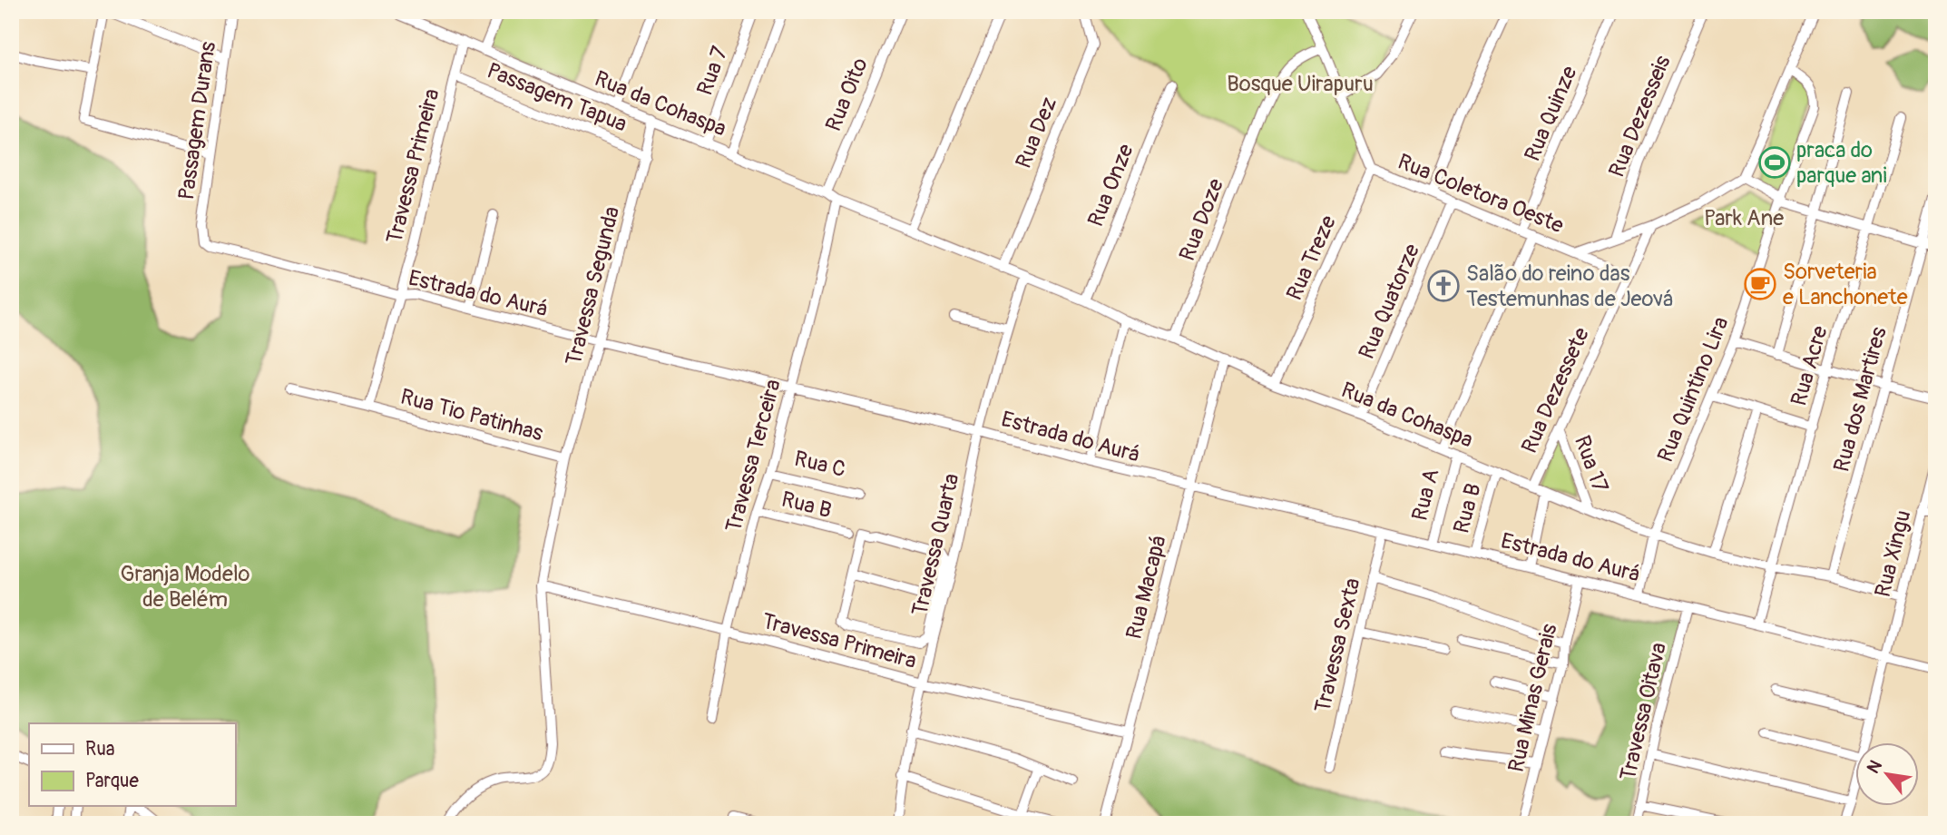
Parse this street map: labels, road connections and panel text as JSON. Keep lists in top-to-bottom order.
{
  "streets": {
    "street": [
      "Rua 7",
      "Rua Oito",
      "Passagem Tapua",
      "Rua da Cohaspa",
      "Rua Quinze",
      "Rua Dezesseis",
      "Passagem Durans",
      "Rua Dez",
      "Travessa Primeira",
      "Rua Onze",
      "Rua Coletora Oeste",
      "Rua Doze",
      "Rua Treze",
      "Travessa Segunda",
      "Estrada do Aurá",
      "Rua Quatorze",
      "Rua Acre",
      "Rua Quintino Lira",
      "Rua Dezessete",
      "Rua dos Martires",
      "Rua Tio Patinhas",
      "Travessa Terceira",
      "Rua C",
      "Rua 17",
      "Rua A",
      "Rua B",
      "Travessa Quarta",
      "Rua Xingu",
      "Rua Macapá",
      "Travessa Sexta",
      "Rua Minas Gerais",
      "Travessa Oitava"
    ]
  },
  "crossings": [
    ["Rua 7", "Rua da Cohaspa"],
    ["Rua Oito", "Rua da Cohaspa"],
    ["Passagem Tapua", "Travessa Primeira"],
    ["Passagem Tapua", "Travessa Segunda"],
    ["Rua da Cohaspa", "Rua Dez"],
    ["Rua da Cohaspa", "Travessa Primeira"],
    ["Rua da Cohaspa", "Rua Onze"],
    ["Rua da Cohaspa", "Rua Doze"],
    ["Rua da Cohaspa", "Rua Treze"],
    ["Rua da Cohaspa", "Travessa Segunda"],
    ["Rua da Cohaspa", "Rua Quatorze"],
    ["Rua da Cohaspa", "Rua Acre"],
    ["Rua da Cohaspa", "Rua Quintino Lira"],
    ["Rua da Cohaspa", "Rua Dezessete"],
    ["Rua da Cohaspa", "Rua dos Martires"],
    ["Rua da Cohaspa", "Travessa Terceira"],
    ["Rua da Cohaspa", "Rua 17"],
    ["Rua da Cohaspa", "Rua A"],
    ["Rua da Cohaspa", "Rua B"],
    ["Rua da Cohaspa", "Travessa Quarta"],
    ["Rua da Cohaspa", "Rua Xingu"],
    ["Rua da Cohaspa", "Rua Macapá"],
    ["Rua Quinze", "Rua Coletora Oeste"],
    ["Passagem Durans", "Estrada do Aurá"],
    ["Travessa Primeira", "Travessa Segunda"],
    ["Travessa Primeira", "Estrada do Aurá"],
    ["Travessa Primeira", "Rua Tio Patinhas"],
    ["Travessa Primeira", "Travessa Terceira"],
    ["Travessa Primeira", "Travessa Quarta"],
    ["Travessa Primeira", "Rua Macapá"],
    ["Rua Coletora Oeste", "Rua Doze"],
    ["Rua Coletora Oeste", "Rua Treze"],
    ["Rua Coletora Oeste", "Rua Quatorze"],
    ["Rua Coletora Oeste", "Rua Dezessete"],
    ["Travessa Segunda", "Estrada do Aurá"],
    ["Travessa Segunda", "Rua Tio Patinhas"],
    ["Estrada do Aurá", "Rua Acre"],
    ["Estrada do Aurá", "Rua Quintino Lira"],
    ["Estrada do Aurá", "Travessa Terceira"],
    ["Estrada do Aurá", "Rua A"],
    ["Estrada do Aurá", "Rua B"],
    ["Estrada do Aurá", "Travessa Quarta"],
    ["Estrada do Aurá", "Rua Xingu"],
    ["Estrada do Aurá", "Rua Macapá"],
    ["Estrada do Aurá", "Travessa Sexta"],
    ["Estrada do Aurá", "Rua Minas Gerais"],
    ["Estrada do Aurá", "Travessa Oitava"],
    ["Rua Dezessete", "Rua 17"],
    ["Travessa Terceira", "Rua C"],
    ["Travessa Terceira", "Rua B"]
  ],
  "parks": ["Bosque Uirapuru", "Park Ane", "Granja Modelo de Belém"],
  "places": {
    "sports": ["praca do parque ani"],
    "cafe": ["Sorveteria e Lanchonete"],
    "church": ["Salão do reino das Testemunhas de Jeová"]
  },
  "legend": ["Rua", "Parque"],
  "north": "top left"
}
